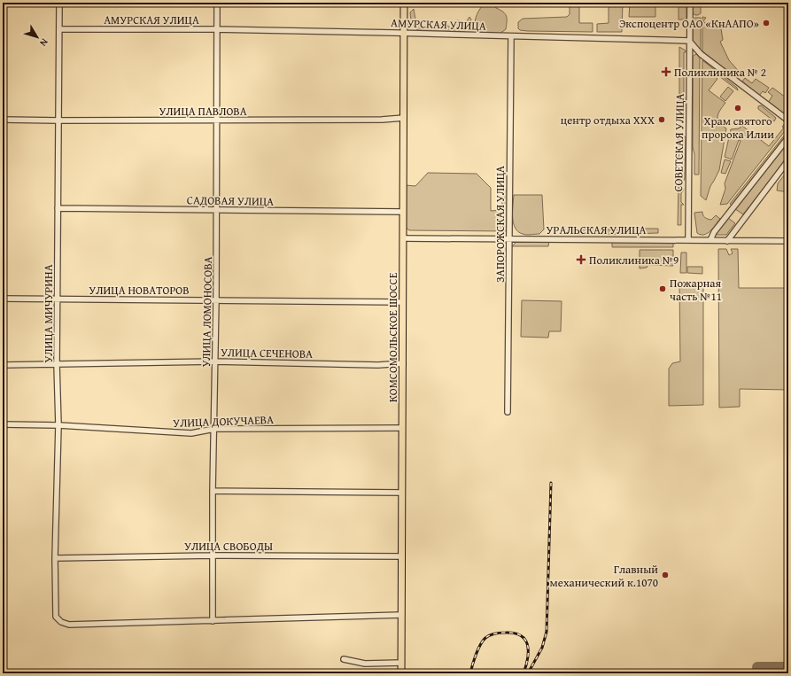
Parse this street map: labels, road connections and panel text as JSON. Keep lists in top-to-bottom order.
{
  "streets": {
    "main road": ["КОМСОМОЛЬСКОЕ ШОССЕ"],
    "street": [
      "АМУРСКАЯ УЛИЦА",
      "УЛИЦА ПАВЛОВА",
      "СОВЕТСКАЯ УЛИЦА",
      "САДОВАЯ УЛИЦА",
      "ЗАПОРОЖСКАЯ УЛИЦА",
      "УРАЛЬСКАЯ УЛИЦА",
      "УЛИЦА НОВАТОРОВ",
      "УЛИЦА ЛОМОНОСОВА",
      "УЛИЦА МИЧУРИНА",
      "УЛИЦА СЕЧЕНОВА",
      "УЛИЦА ДОКУЧАЕВА",
      "УЛИЦА СВОБОДЫ"
    ]
  },
  "crossings": [
    ["АМУРСКАЯ УЛИЦА", "СОВЕТСКАЯ УЛИЦА"],
    ["АМУРСКАЯ УЛИЦА", "ЗАПОРОЖСКАЯ УЛИЦА"],
    ["АМУРСКАЯ УЛИЦА", "УЛИЦА ЛОМОНОСОВА"],
    ["АМУРСКАЯ УЛИЦА", "УЛИЦА МИЧУРИНА"],
    ["АМУРСКАЯ УЛИЦА", "КОМСОМОЛЬСКОЕ ШОССЕ"],
    ["УЛИЦА ПАВЛОВА", "УЛИЦА ЛОМОНОСОВА"],
    ["УЛИЦА ПАВЛОВА", "УЛИЦА МИЧУРИНА"],
    ["УЛИЦА ПАВЛОВА", "КОМСОМОЛЬСКОЕ ШОССЕ"],
    ["СОВЕТСКАЯ УЛИЦА", "УРАЛЬСКАЯ УЛИЦА"],
    ["САДОВАЯ УЛИЦА", "УЛИЦА ЛОМОНОСОВА"],
    ["САДОВАЯ УЛИЦА", "УЛИЦА МИЧУРИНА"],
    ["САДОВАЯ УЛИЦА", "КОМСОМОЛЬСКОЕ ШОССЕ"],
    ["ЗАПОРОЖСКАЯ УЛИЦА", "УРАЛЬСКАЯ УЛИЦА"],
    ["УРАЛЬСКАЯ УЛИЦА", "КОМСОМОЛЬСКОЕ ШОССЕ"],
    ["УЛИЦА НОВАТОРОВ", "УЛИЦА ЛОМОНОСОВА"],
    ["УЛИЦА НОВАТОРОВ", "УЛИЦА МИЧУРИНА"],
    ["УЛИЦА НОВАТОРОВ", "КОМСОМОЛЬСКОЕ ШОССЕ"],
    ["УЛИЦА ЛОМОНОСОВА", "УЛИЦА МИЧУРИНА"],
    ["УЛИЦА ЛОМОНОСОВА", "УЛИЦА СЕЧЕНОВА"],
    ["УЛИЦА ЛОМОНОСОВА", "УЛИЦА ДОКУЧАЕВА"],
    ["УЛИЦА ЛОМОНОСОВА", "УЛИЦА СВОБОДЫ"],
    ["УЛИЦА МИЧУРИНА", "УЛИЦА СЕЧЕНОВА"],
    ["УЛИЦА МИЧУРИНА", "УЛИЦА ДОКУЧАЕВА"],
    ["УЛИЦА МИЧУРИНА", "УЛИЦА СВОБОДЫ"],
    ["КОМСОМОЛЬСКОЕ ШОССЕ", "УЛИЦА СЕЧЕНОВА"],
    ["КОМСОМОЛЬСКОЕ ШОССЕ", "УЛИЦА ДОКУЧАЕВА"],
    ["КОМСОМОЛЬСКОЕ ШОССЕ", "УЛИЦА СВОБОДЫ"]
  ],
  "places": {
    "other": [
      "Экспоцентр ОАО «КнААПО»",
      "Храм святого пророка Илии",
      "центр отдыха ХХХ",
      "Пожарная часть №11",
      "Главный механический к.1070"
    ],
    "health": ["Поликлиника № 2", "Поликлиника №9"]
  },
  "north": "bottom right"
}
